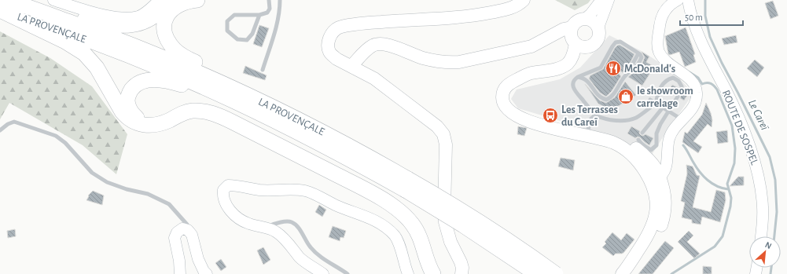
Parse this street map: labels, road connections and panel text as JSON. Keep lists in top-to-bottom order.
{
  "streets": {
    "highway": ["LA PROVENÇALE"],
    "street": ["ROUTE DE SOSPEL"]
  },
  "water": ["Le Careï"],
  "places": {
    "restaurant": ["McDonald's"],
    "shop": ["le showroom carrelage"],
    "bus stop": ["Les Terrasses du Careï"]
  },
  "scale_bar": "50 m",
  "north": "top right"
}
